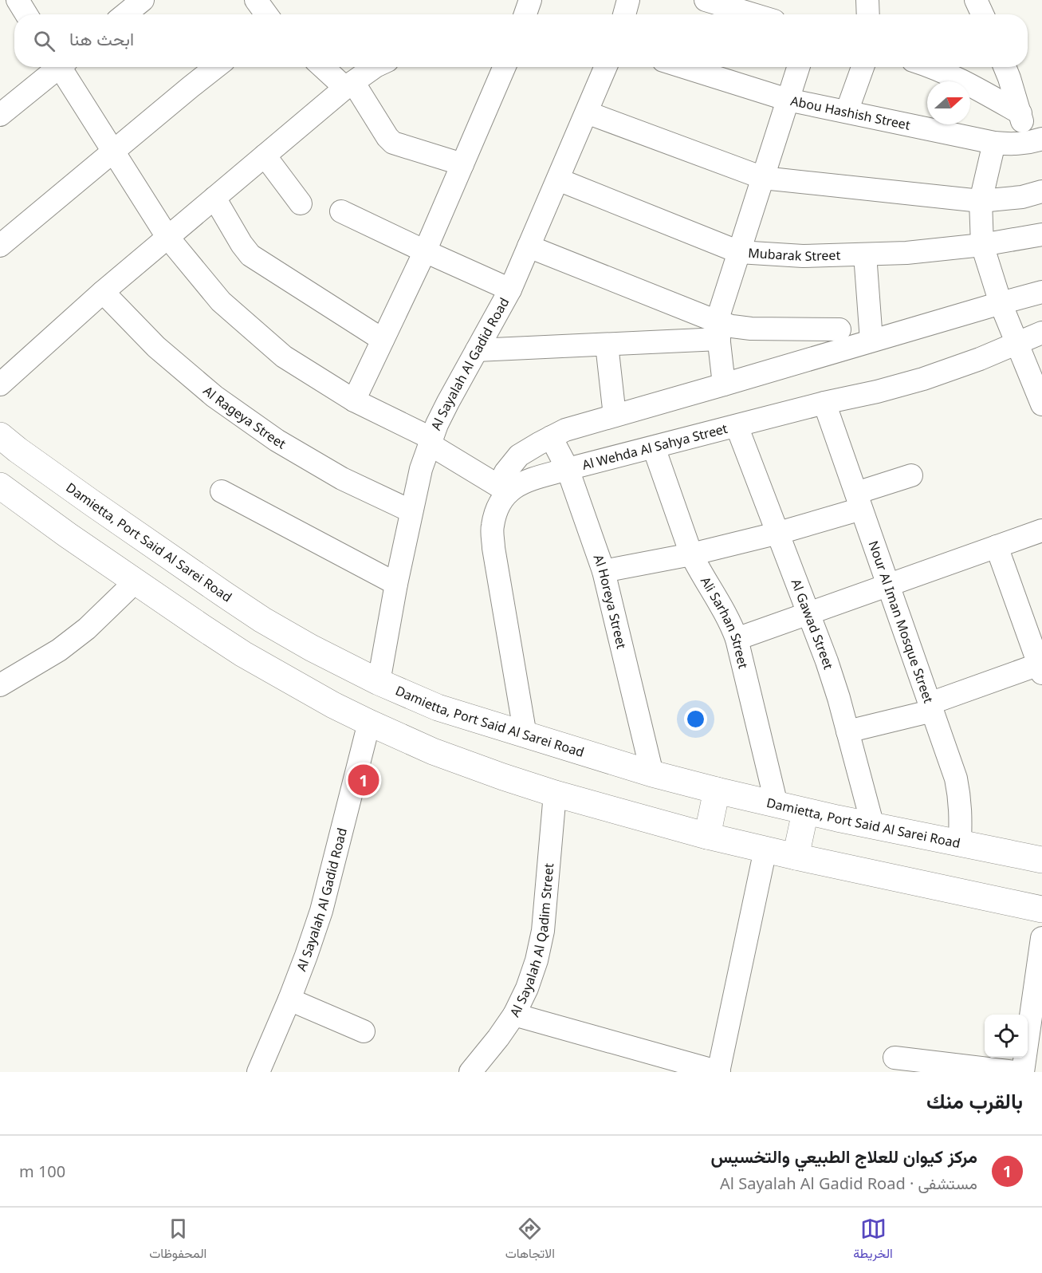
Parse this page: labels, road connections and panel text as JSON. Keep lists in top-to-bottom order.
{
  "streets": {
    "highway": ["Damietta, Port Said Al Sarei Road"],
    "street": [
      "Abou Hashish Street",
      "Mubarak Street",
      "Al Sayalah Al Gadid Road",
      "Al Rageya Street",
      "Al Wehda Al Sahya Street",
      "Al Horeya Street",
      "Nour Al Iman Mosque Street",
      "Ali Sarhan Street",
      "Al Gawad Street",
      "Al Sayalah Al Qadim Street"
    ]
  },
  "crossings": [
    ["Mubarak Street", "Al Sayalah Al Gadid Road"],
    ["Al Sayalah Al Gadid Road", "Al Rageya Street"],
    ["Al Sayalah Al Gadid Road", "Damietta, Port Said Al Sarei Road"],
    ["Al Wehda Al Sahya Street", "Damietta, Port Said Al Sarei Road"],
    ["Al Wehda Al Sahya Street", "Al Horeya Street"],
    ["Al Wehda Al Sahya Street", "Nour Al Iman Mosque Street"],
    ["Al Wehda Al Sahya Street", "Ali Sarhan Street"],
    ["Al Wehda Al Sahya Street", "Al Gawad Street"],
    ["Damietta, Port Said Al Sarei Road", "Al Horeya Street"],
    ["Damietta, Port Said Al Sarei Road", "Nour Al Iman Mosque Street"],
    ["Damietta, Port Said Al Sarei Road", "Ali Sarhan Street"],
    ["Damietta, Port Said Al Sarei Road", "Al Gawad Street"]
  ],
  "north": "right",
  "page": {
    "search": "ابحث هنا",
    "pins": "1",
    "heading": "بالقرب منك",
    "list": [
      {
        "mark": "1",
        "name": "مركز كيوان للعلاج الطبيعي والتخسيس",
        "note": "مستشفى · Al Sayalah Al Gadid Road",
        "value": "100 m"
      }
    ],
    "nav": ["الخريطة", "الاتجاهات", "المحفوظات"]
  }
}
